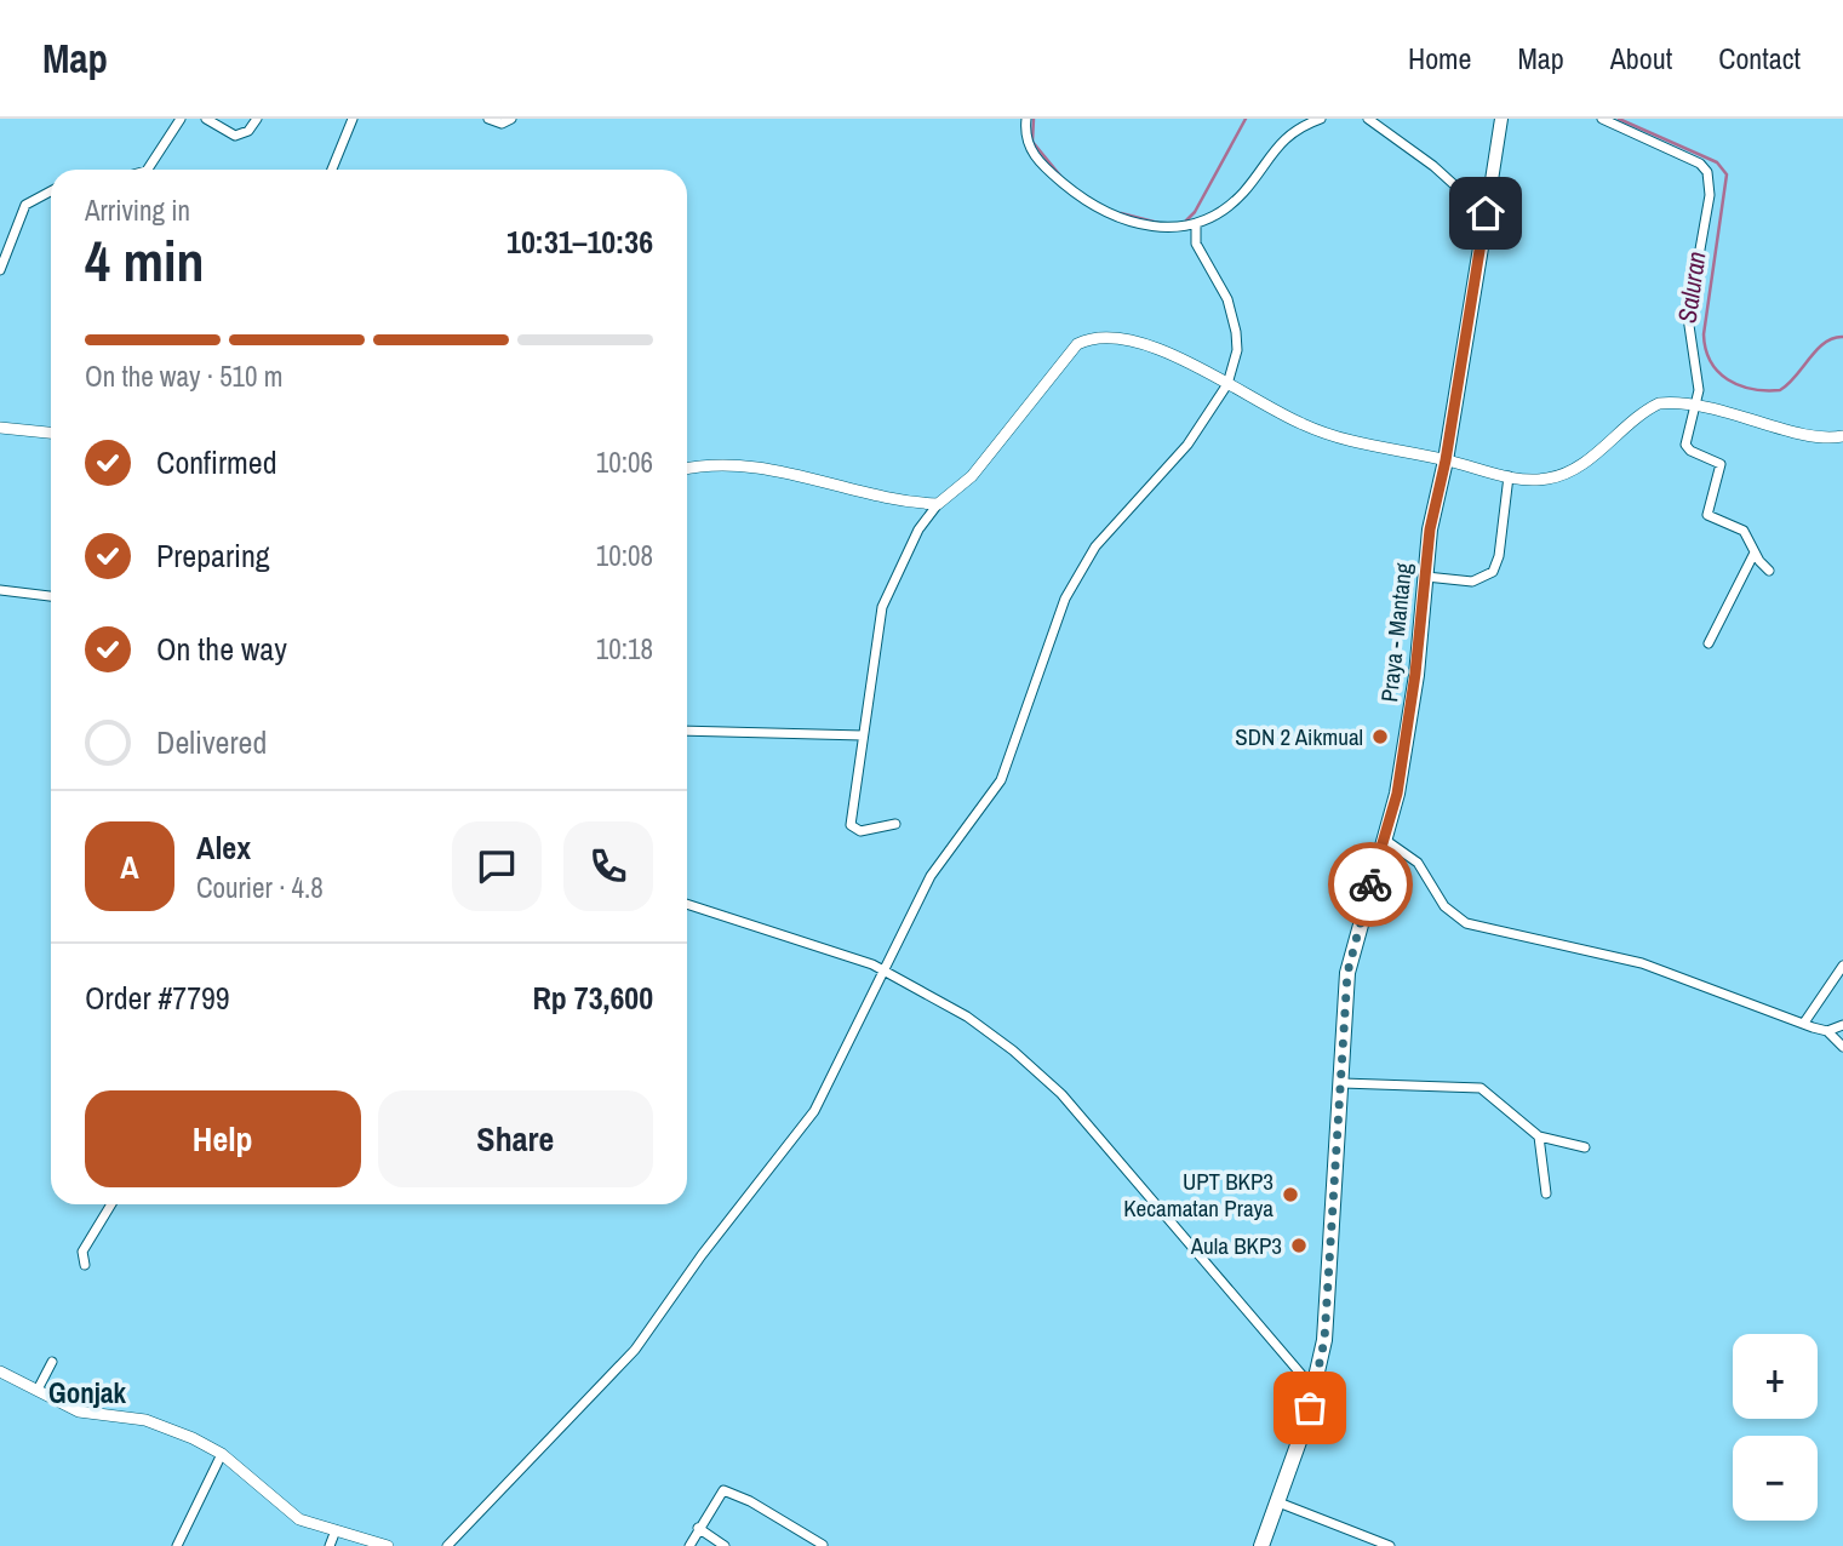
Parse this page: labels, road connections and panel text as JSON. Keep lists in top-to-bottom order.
{
  "streets": {
    "main road": ["Praya - Mantang"]
  },
  "districts": ["Gonjak"],
  "water": ["Saluran"],
  "places": ["SDN 2 Aikmual", "UPT BKP3 Kecamatan Praya", "Aula BKP3"],
  "page": {
    "header": "Map",
    "nav": [
      "Home",
      "Map",
      "About",
      "Contact"
    ],
    "heading": ["4 min", "Arriving in", "10:31–10:36"],
    "panel": [
      "Alex",
      "Courier · 4.8",
      "Order #7799",
      "Rp 73,600"
    ],
    "bar": "On the way · 510 m",
    "list": [
      ["Confirmed", "10:06"],
      ["Preparing", "10:08"],
      ["On the way", "10:18"],
      "Delivered"
    ],
    "round": "A",
    "buttons": ["Help", "Share"],
    "map_buttons": ["+", "−"]
  }
}
